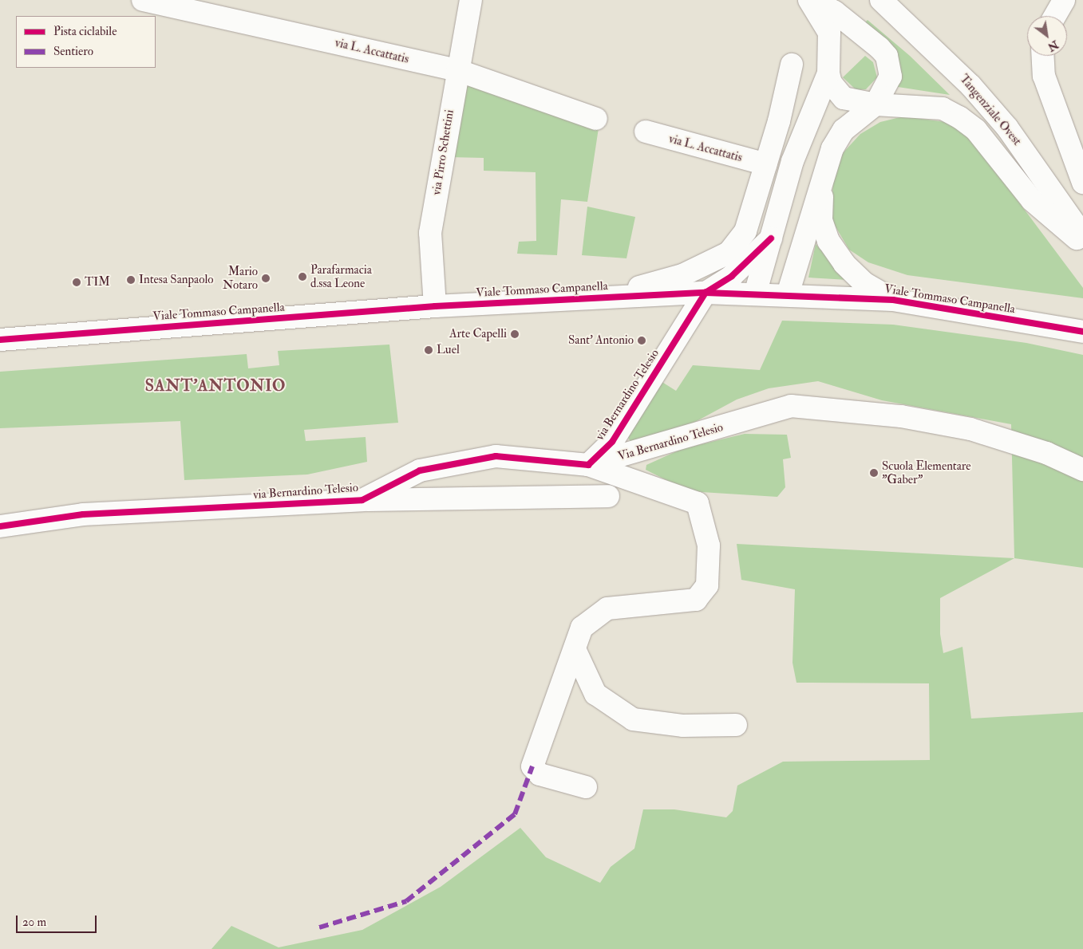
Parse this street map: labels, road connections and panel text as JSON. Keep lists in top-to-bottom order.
{
  "streets": {
    "main road": [
      "via L. Accattatis",
      "Tangenziale Ovest",
      "via Pirro Schettini",
      "Viale Tommaso Campanella",
      "via Bernardino Telesio",
      "Via Bernardino Telesio"
    ]
  },
  "crossings": [
    ["via L. Accattatis", "via Pirro Schettini"],
    ["via Pirro Schettini", "Viale Tommaso Campanella"],
    ["Viale Tommaso Campanella", "via Bernardino Telesio"],
    ["via Bernardino Telesio", "Via Bernardino Telesio"]
  ],
  "districts": ["SANT'ANTONIO"],
  "places": [
    "Parafarmacia d.ssa Leone",
    "Mario Notaro",
    "Intesa Sanpaolo",
    "TIM",
    "Arte Capelli",
    "Sant' Antonio",
    "Luel",
    "Scuola Elementare \"Gaber\""
  ],
  "legend": ["Pista ciclabile", "Sentiero"],
  "scale_bar": "20 m",
  "north": "bottom right"
}
